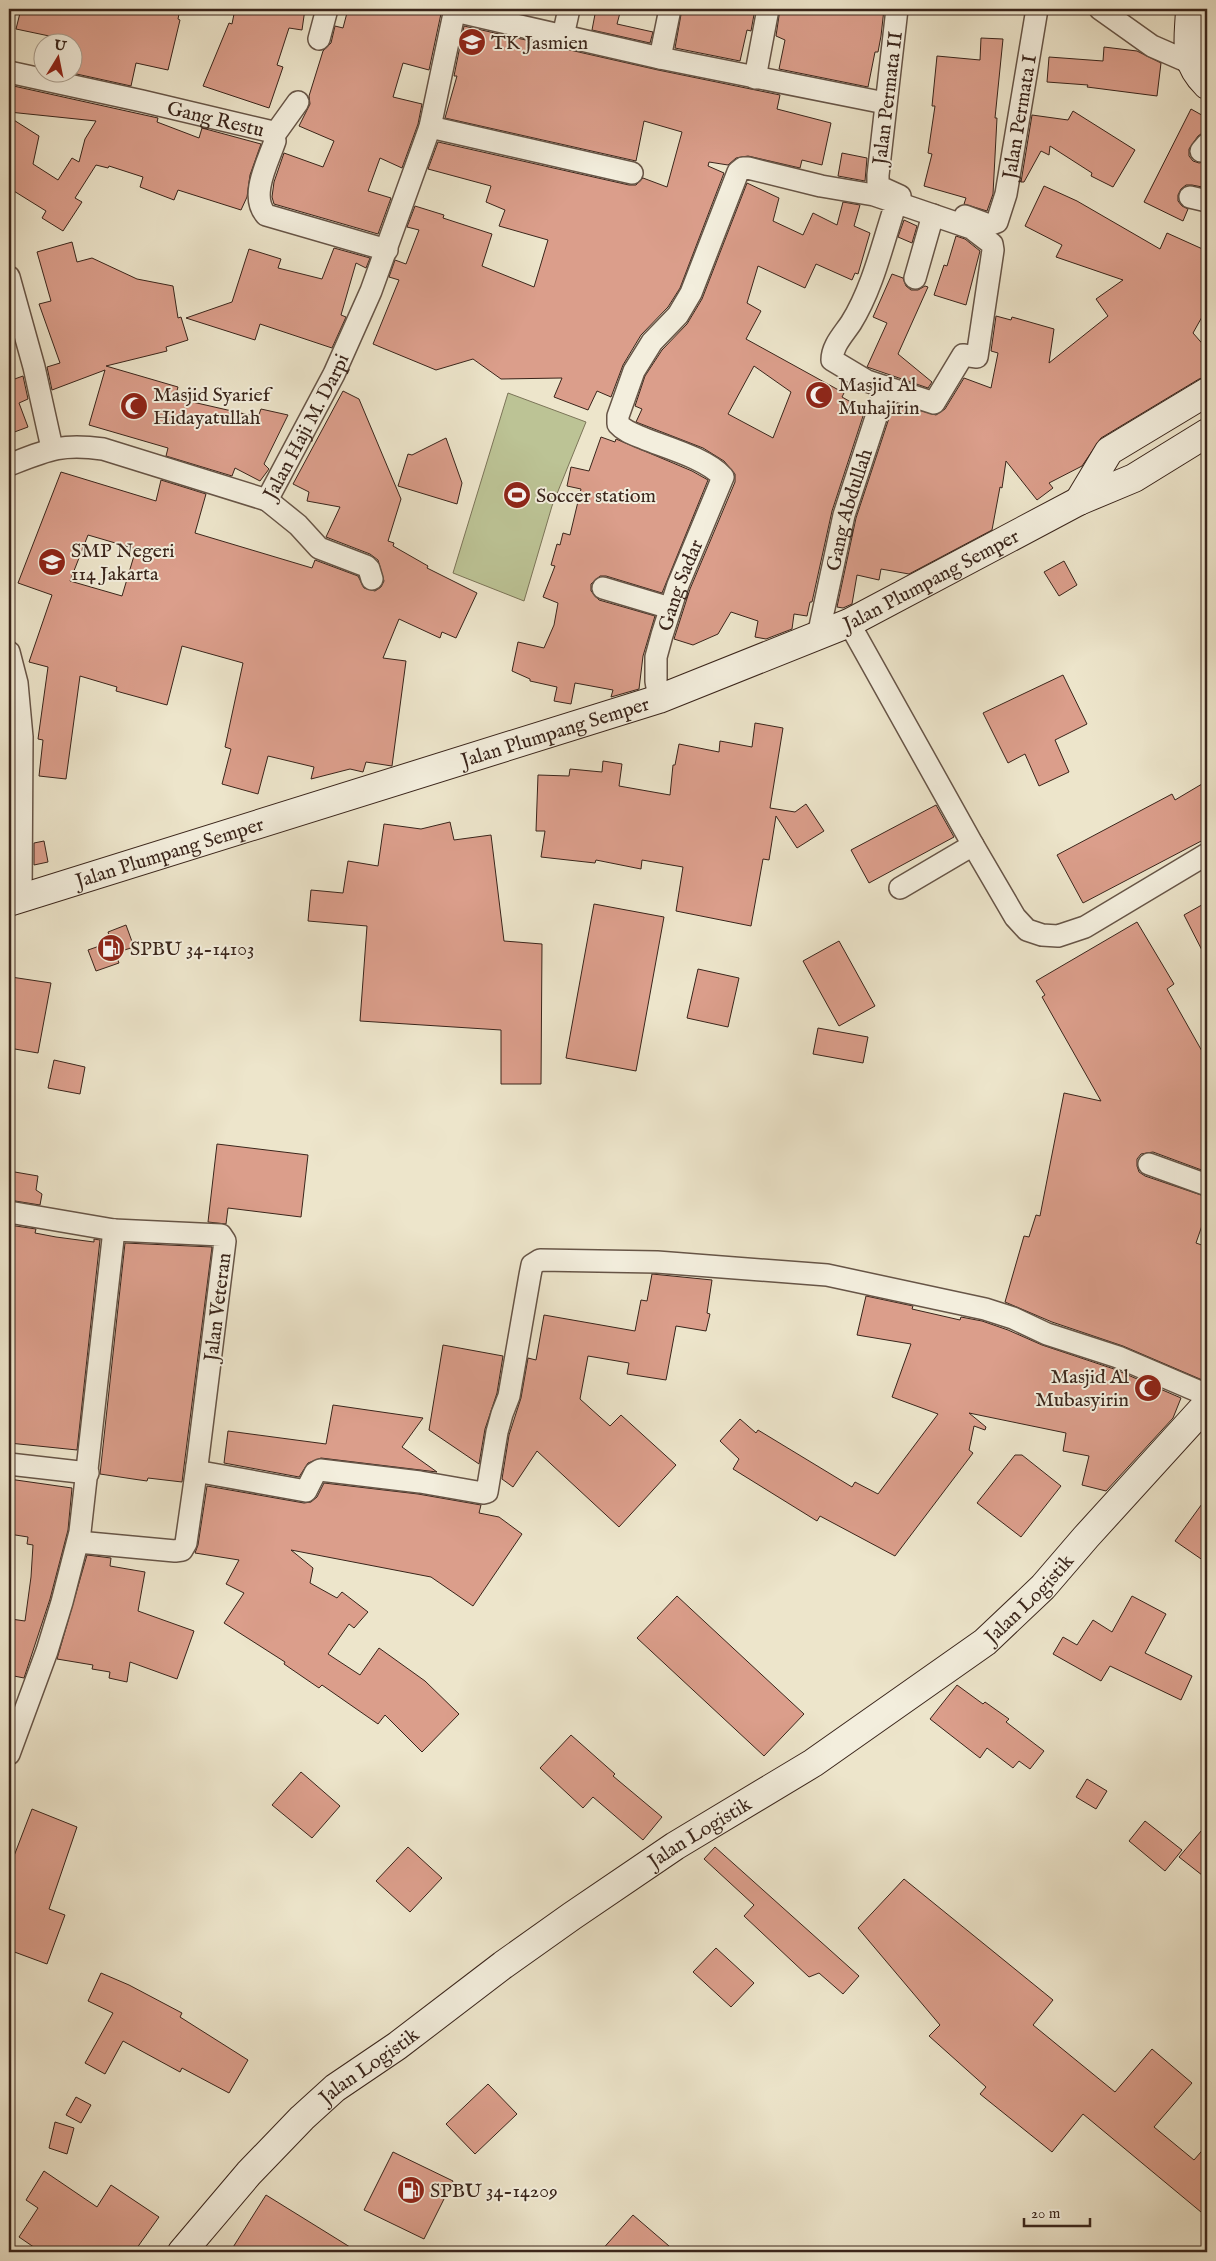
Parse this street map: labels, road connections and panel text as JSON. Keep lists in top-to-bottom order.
{
  "streets": {
    "main road": ["Jalan Plumpang Semper", "Jalan Logistik"],
    "street": [
      "Jalan Permata II",
      "Jalan Permata I",
      "Gang Restu",
      "Jalan Haji M. Darpi",
      "Gang Abdullah",
      "Gang Sadar",
      "Jalan Veteran"
    ]
  },
  "crossings": [
    ["Jalan Permata II", "Jalan Permata I"],
    ["Gang Restu", "Jalan Haji M. Darpi"],
    ["Gang Abdullah", "Jalan Plumpang Semper"],
    ["Jalan Plumpang Semper", "Gang Sadar"]
  ],
  "places": {
    "school or university": ["TK Jasmien", "SMP Negeri 114 Jakarta"],
    "mosque": ["Masjid Al Muhajirin", "Masjid Syarief Hidayatullah", "Masjid Al Mubasyirin"],
    "sports": ["Soccer statiom"],
    "fuel station": ["SPBU 34-14103", "SPBU 34-14209"]
  },
  "scale_bar": "20 m",
  "north": "top"
}
